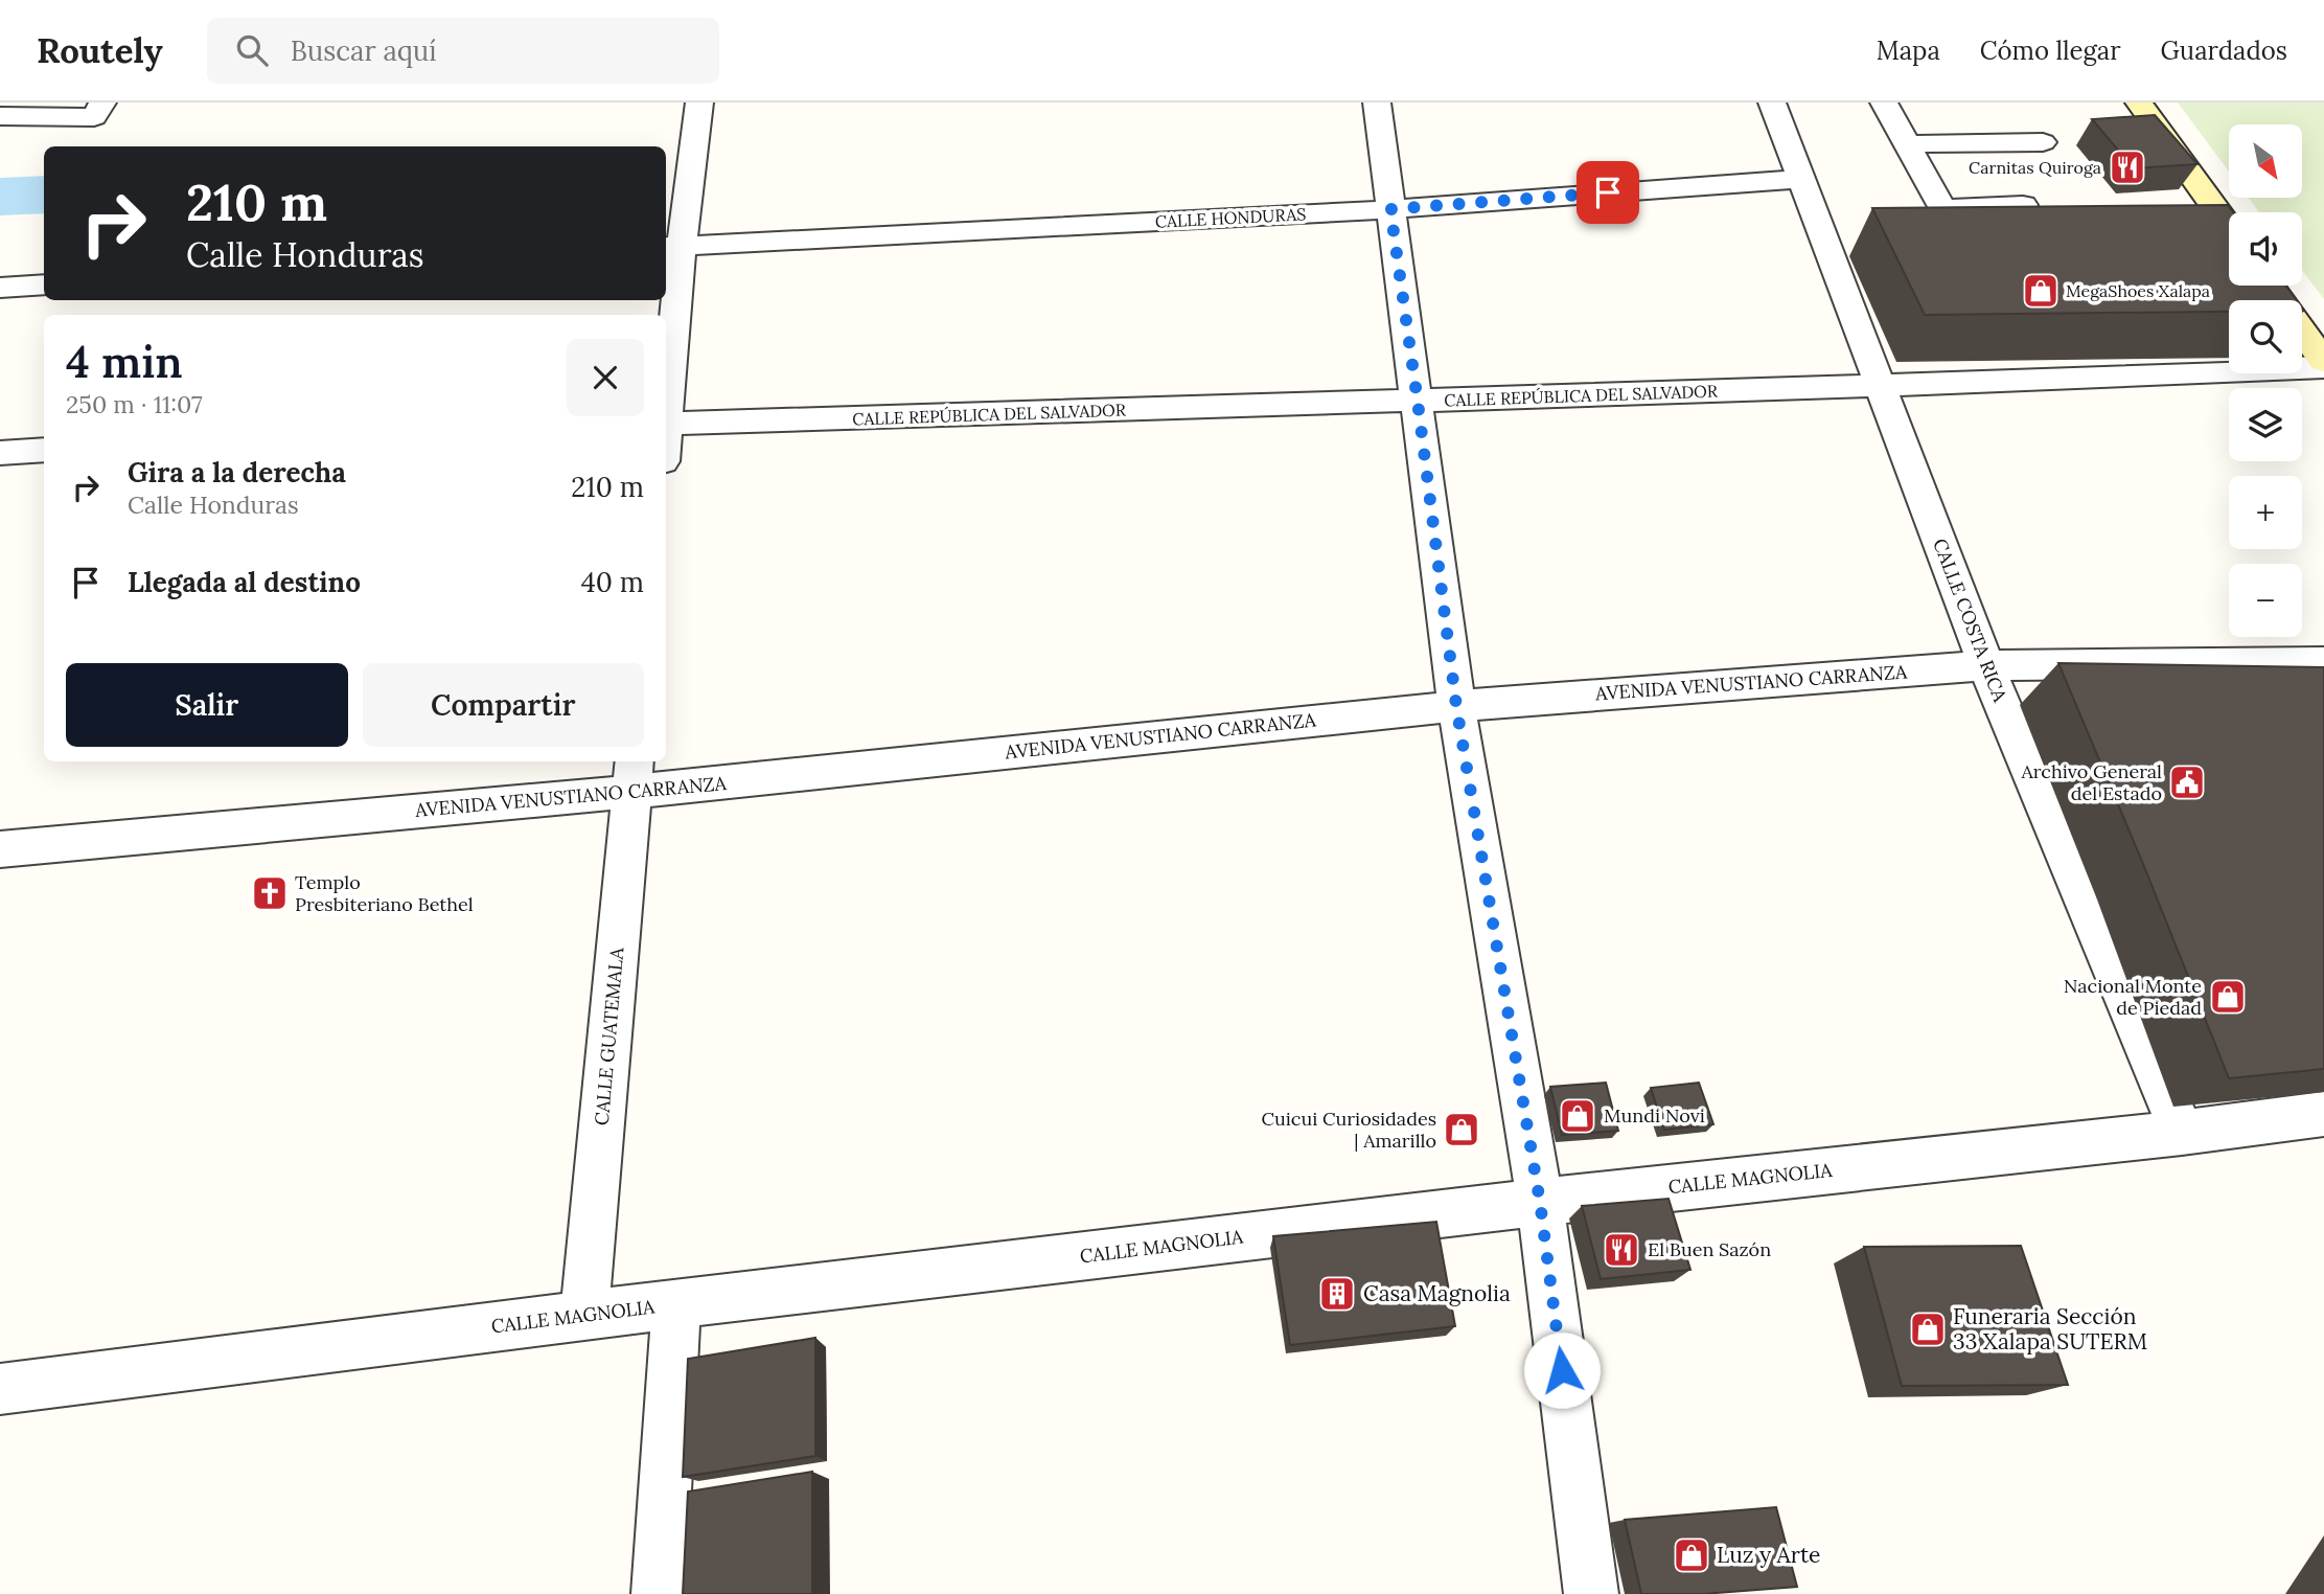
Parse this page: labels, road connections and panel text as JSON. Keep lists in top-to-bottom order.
{
  "streets": {
    "street": [
      "CALLE HONDURAS",
      "CALLE REPÚBLICA DEL SALVADOR",
      "CALLE COSTA RICA",
      "AVENIDA VENUSTIANO CARRANZA",
      "CALLE GUATEMALA",
      "CALLE MAGNOLIA"
    ]
  },
  "crossings": [
    ["CALLE HONDURAS", "CALLE COSTA RICA"],
    ["CALLE REPÚBLICA DEL SALVADOR", "CALLE COSTA RICA"],
    ["CALLE COSTA RICA", "AVENIDA VENUSTIANO CARRANZA"],
    ["CALLE COSTA RICA", "CALLE MAGNOLIA"],
    ["AVENIDA VENUSTIANO CARRANZA", "CALLE GUATEMALA"],
    ["CALLE GUATEMALA", "CALLE MAGNOLIA"]
  ],
  "places": {
    "restaurant": ["Carnitas Quiroga", "El Buen Sazón"],
    "shop": [
      "MegaShoes Xalapa",
      "Nacional Monte de Piedad",
      "Mundi Novi",
      "Cuicui Curiosidades | Amarillo",
      "Funeraria Sección 33 Xalapa SUTERM",
      "Luz y Arte"
    ],
    "public building": ["Archivo General del Estado"],
    "church": ["Templo Presbiteriano Bethel"],
    "building": ["Casa Magnolia"]
  },
  "north": "bottom right",
  "page": {
    "header": "Routely",
    "search": "Buscar aquí",
    "nav": ["Mapa", "Cómo llegar", "Guardados"],
    "map_buttons": ["+", "−"],
    "turn": ["210 m", "Calle Honduras"],
    "heading": ["4 min", "250 m · 11:07"],
    "list": [
      {
        "name": "Gira a la derecha",
        "note": "Calle Honduras",
        "value": "210 m"
      },
      {
        "name": "Llegada al destino",
        "value": "40 m"
      }
    ],
    "buttons": ["Salir", "Compartir"]
  }
}
